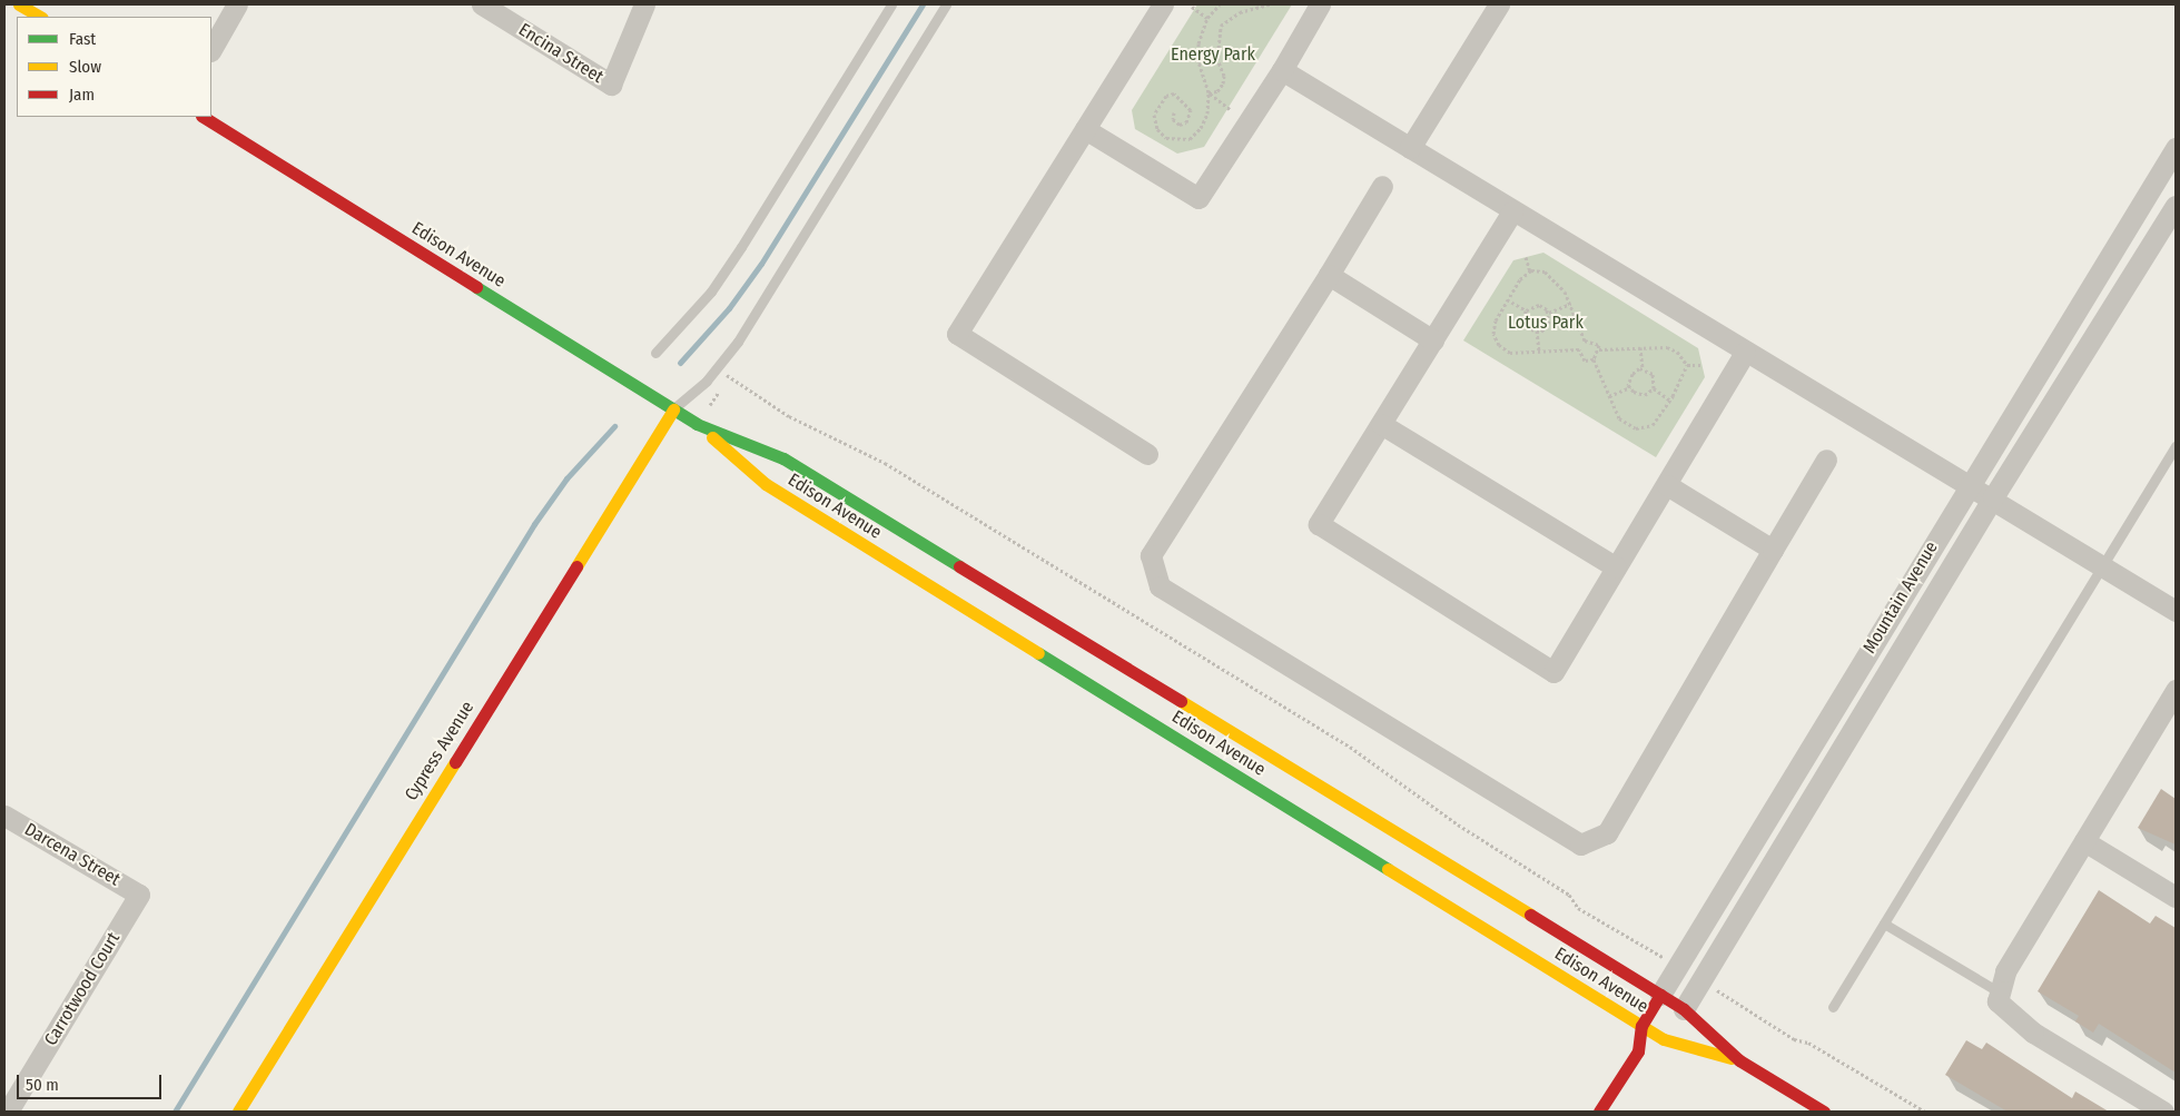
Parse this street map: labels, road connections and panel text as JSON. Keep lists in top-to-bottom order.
{
  "streets": {
    "main road": ["Edison Avenue", "Mountain Avenue", "Cypress Avenue"],
    "street": ["Encina Street", "Darcena Street", "Carrotwood Court"]
  },
  "crossings": [
    ["Edison Avenue", "Mountain Avenue"],
    ["Edison Avenue", "Cypress Avenue"],
    ["Darcena Street", "Carrotwood Court"]
  ],
  "parks": ["Energy Park", "Lotus Park"],
  "legend": ["Fast", "Slow", "Jam"],
  "scale_bar": "50 m"
}
